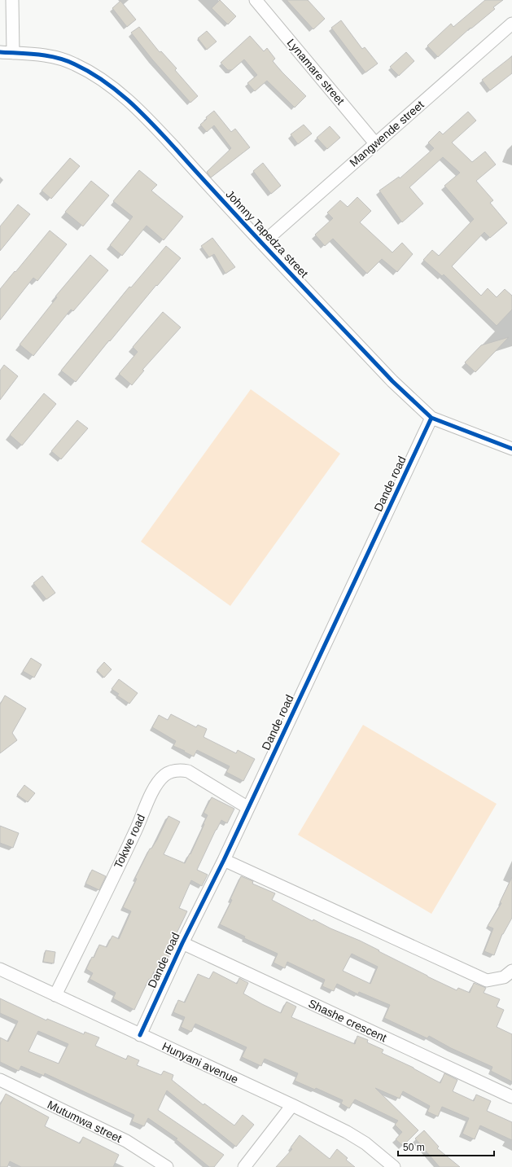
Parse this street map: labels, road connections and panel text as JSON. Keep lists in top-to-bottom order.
{
  "streets": {
    "street": [
      "Lynamare street",
      "Mangwende street",
      "Johnny Tapedza street",
      "Dande road",
      "Tokwe road",
      "Shashe crescent",
      "Hunyani avenue",
      "Mutumwa street"
    ]
  },
  "crossings": [
    ["Lynamare street", "Mangwende street"],
    ["Mangwende street", "Johnny Tapedza street"],
    ["Johnny Tapedza street", "Dande road"],
    ["Dande road", "Tokwe road"],
    ["Dande road", "Shashe crescent"],
    ["Dande road", "Hunyani avenue"],
    ["Tokwe road", "Hunyani avenue"]
  ],
  "scale_bar": "50 m"
}
